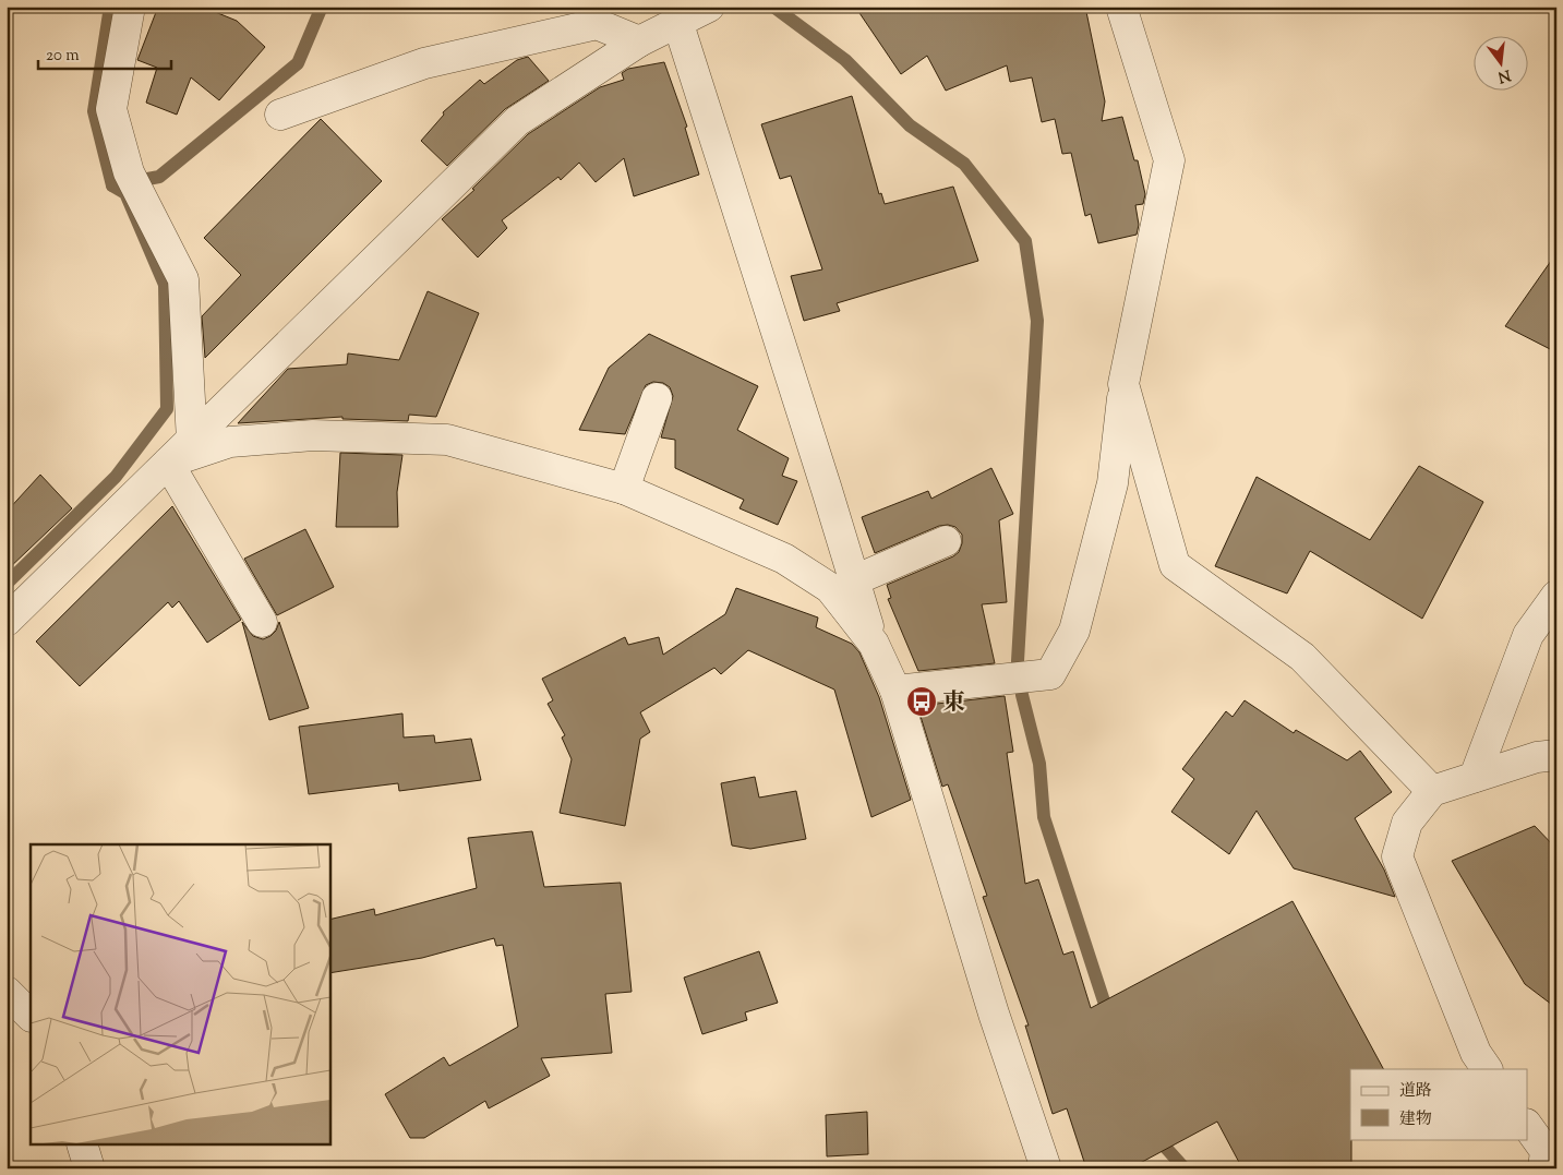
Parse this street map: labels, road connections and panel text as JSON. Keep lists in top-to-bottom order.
{
  "places": {
    "bus stop": ["東"]
  },
  "legend": ["道路", "建物"],
  "scale_bar": "20 m",
  "north": "bottom"
}
